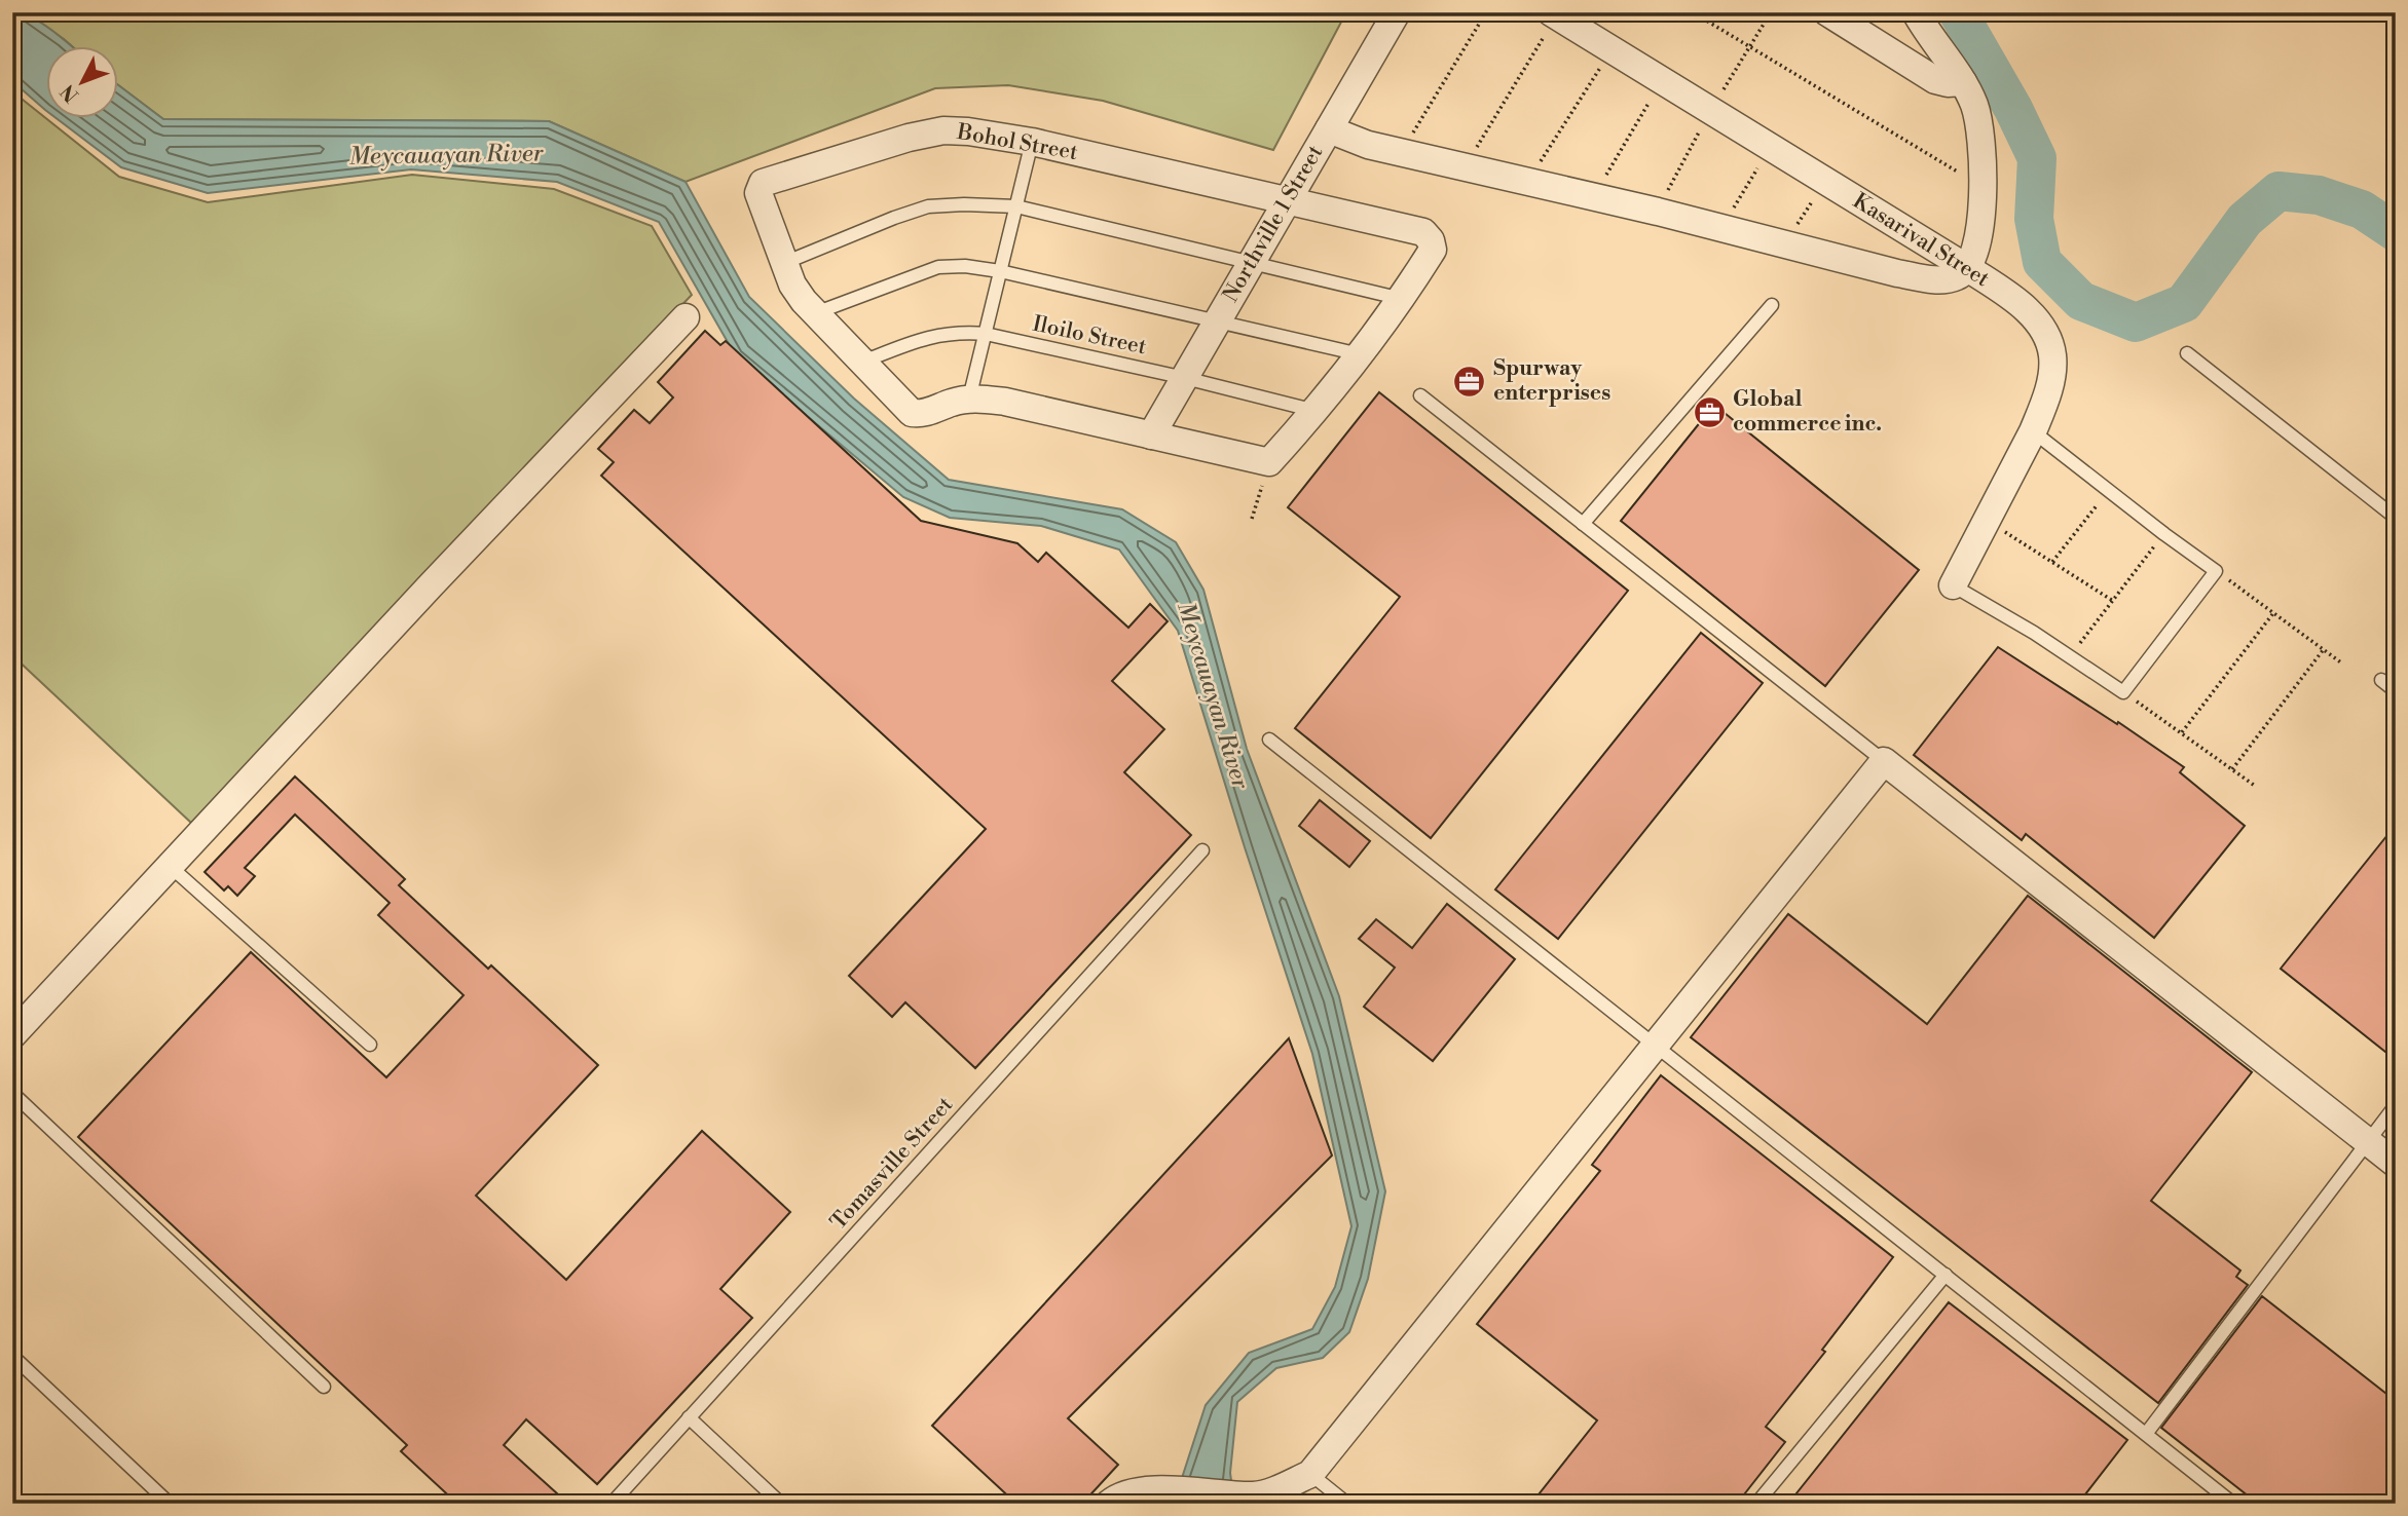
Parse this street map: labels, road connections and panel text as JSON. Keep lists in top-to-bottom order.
{
  "streets": {
    "street": ["Bohol Street", "Northville 1 Street", "Kasarival Street"],
    "lane": ["Iloilo Street", "Tomasville Street"]
  },
  "crossings": [
    ["Bohol Street", "Northville 1 Street"],
    ["Northville 1 Street", "Iloilo Street"]
  ],
  "water": ["Meycauayan River"],
  "places": {
    "office": ["Spurway enterprises", "Global commerce inc."]
  },
  "north": "bottom left"
}
